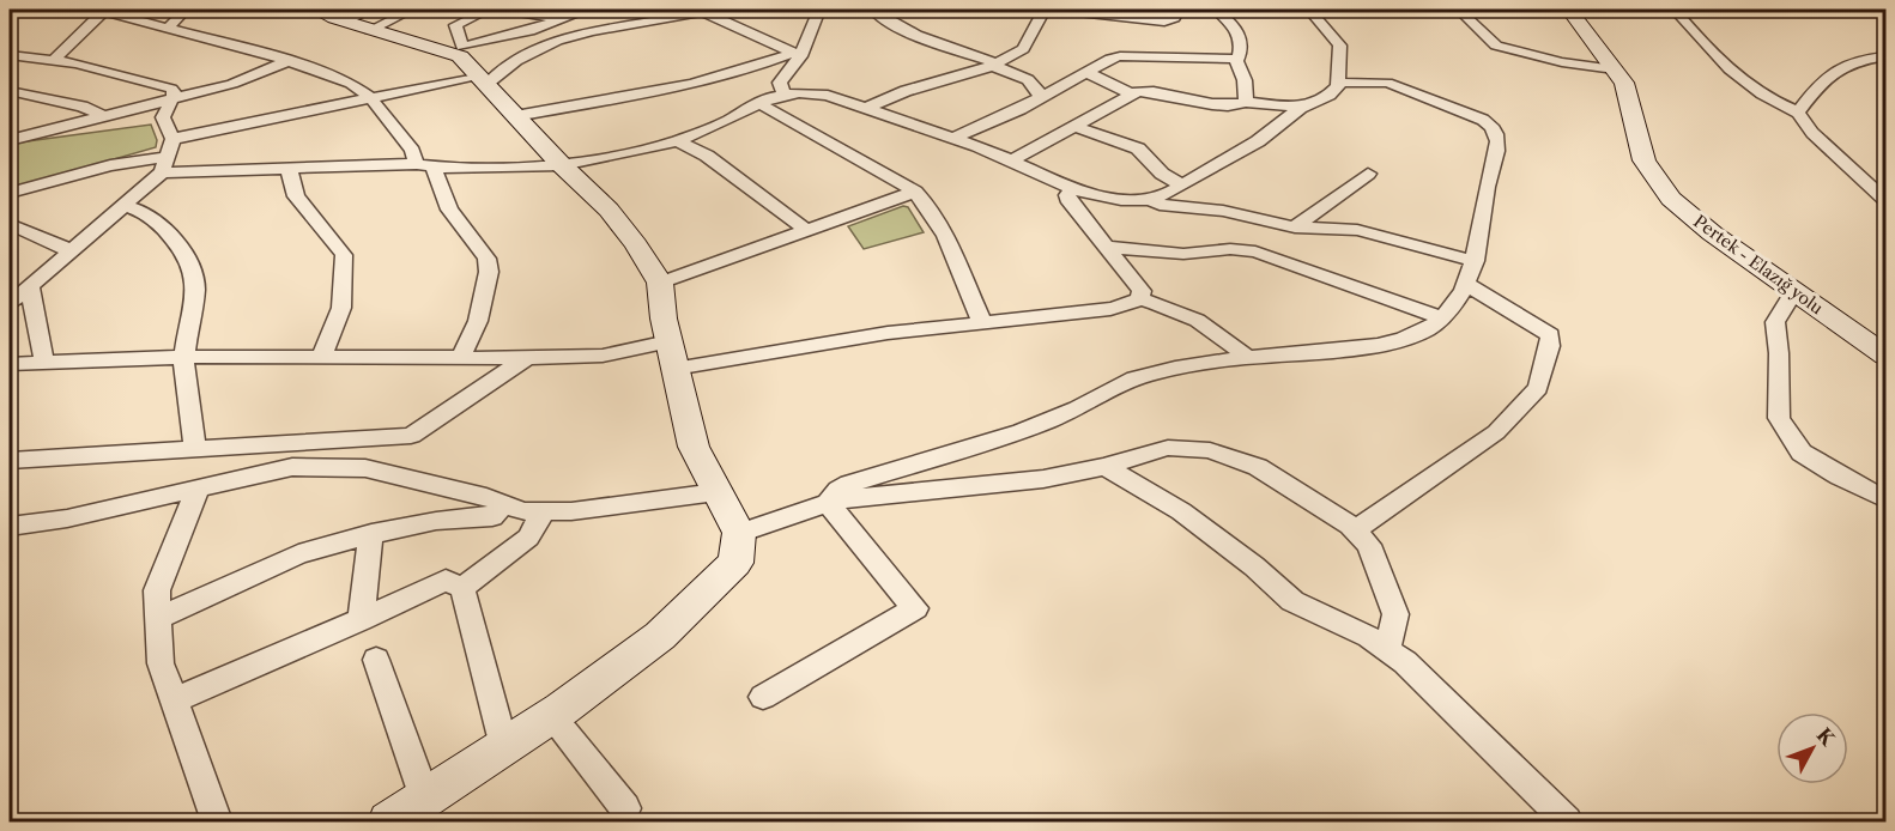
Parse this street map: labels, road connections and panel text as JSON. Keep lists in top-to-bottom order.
{
  "streets": {
    "street": ["Pertek - Elazığ yolu"]
  },
  "north": "top right"
}
